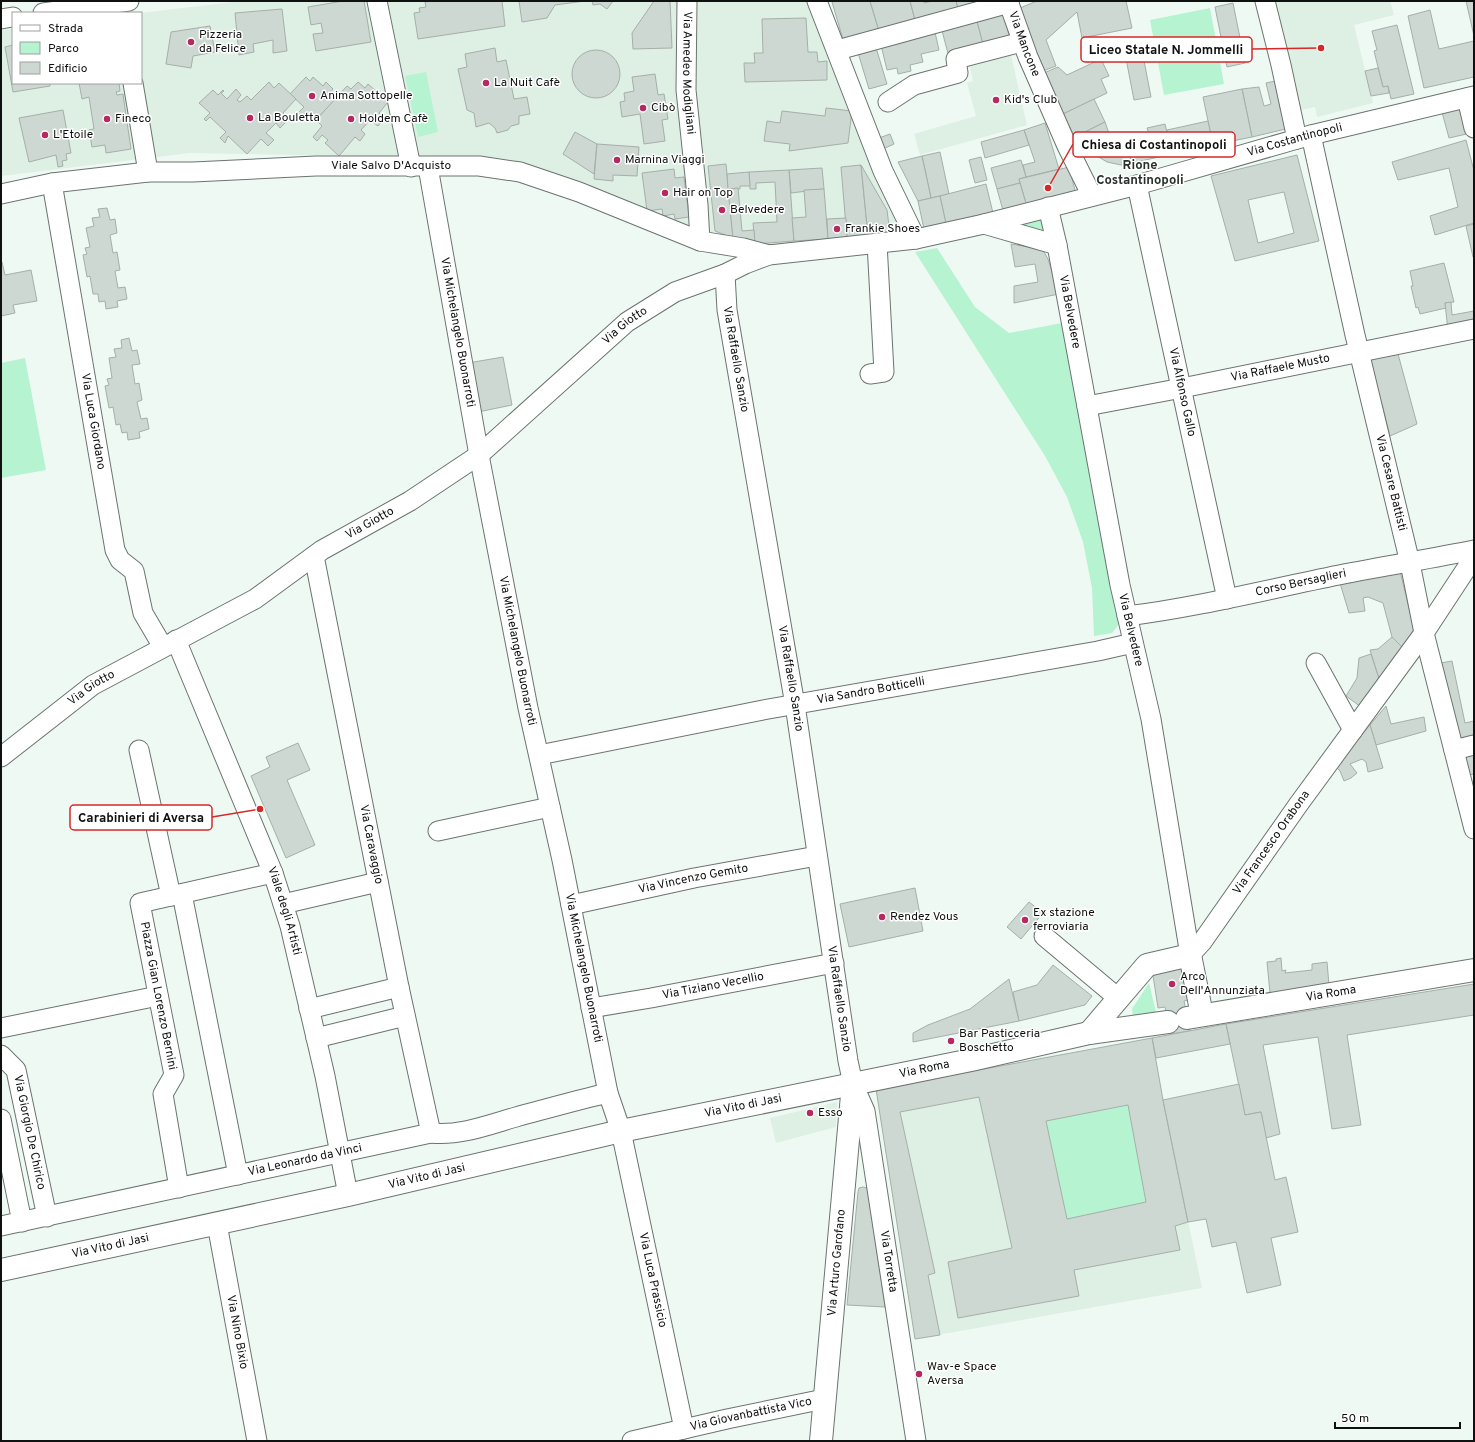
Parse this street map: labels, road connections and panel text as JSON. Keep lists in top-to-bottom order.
{
  "streets": {
    "street": [
      "Via Mancone",
      "Via Amedeo Modigliani",
      "Via Costantinopoli",
      "Viale Salvo D'Acquisto",
      "Via Belvedere",
      "Via Giotto",
      "Via Michelangelo Buonarroti",
      "Via Raffaello Sanzio",
      "Via Raffaele Musto",
      "Via Alfonso Gallo",
      "Via Luca Giordano",
      "Via Cesare Battisti",
      "Corso Bersaglieri",
      "Via Sandro Botticelli",
      "Via Francesco Orabona",
      "Via Caravaggio",
      "Via Vincenzo Gemito",
      "Viale degli Artisti",
      "Via Tiziano Vecellio",
      "Via Roma",
      "Piazza Gian Lorenzo Bernini",
      "Via Vito di Jasi",
      "Via Giorgio De Chirico",
      "Via Leonardo da Vinci",
      "Via Torretta",
      "Via Arturo Garofano",
      "Via Luca Prassicio",
      "Via Nino Bixio",
      "Via Giovanbattista Vico"
    ]
  },
  "crossings": [
    ["Via Mancone", "Via Costantinopoli"],
    ["Via Amedeo Modigliani", "Viale Salvo D'Acquisto"],
    ["Via Costantinopoli", "Via Belvedere"],
    ["Via Costantinopoli", "Via Alfonso Gallo"],
    ["Via Costantinopoli", "Via Cesare Battisti"],
    ["Viale Salvo D'Acquisto", "Via Michelangelo Buonarroti"],
    ["Viale Salvo D'Acquisto", "Via Luca Giordano"],
    ["Via Belvedere", "Via Raffaele Musto"],
    ["Via Belvedere", "Corso Bersaglieri"],
    ["Via Belvedere", "Via Sandro Botticelli"],
    ["Via Belvedere", "Via Francesco Orabona"],
    ["Via Belvedere", "Via Roma"],
    ["Via Giotto", "Via Michelangelo Buonarroti"],
    ["Via Giotto", "Via Raffaello Sanzio"],
    ["Via Giotto", "Via Luca Giordano"],
    ["Via Giotto", "Via Caravaggio"],
    ["Via Giotto", "Viale degli Artisti"],
    ["Via Michelangelo Buonarroti", "Via Sandro Botticelli"],
    ["Via Michelangelo Buonarroti", "Via Vincenzo Gemito"],
    ["Via Michelangelo Buonarroti", "Via Tiziano Vecellio"],
    ["Via Michelangelo Buonarroti", "Via Vito di Jasi"],
    ["Via Michelangelo Buonarroti", "Via Leonardo da Vinci"],
    ["Via Michelangelo Buonarroti", "Via Luca Prassicio"],
    ["Via Raffaello Sanzio", "Via Sandro Botticelli"],
    ["Via Raffaello Sanzio", "Via Vincenzo Gemito"],
    ["Via Raffaello Sanzio", "Via Tiziano Vecellio"],
    ["Via Raffaello Sanzio", "Via Roma"],
    ["Via Raffaello Sanzio", "Via Vito di Jasi"],
    ["Via Raffaello Sanzio", "Via Torretta"],
    ["Via Raffaello Sanzio", "Via Arturo Garofano"],
    ["Via Raffaele Musto", "Via Alfonso Gallo"],
    ["Via Raffaele Musto", "Via Cesare Battisti"],
    ["Via Alfonso Gallo", "Corso Bersaglieri"],
    ["Via Luca Giordano", "Viale degli Artisti"],
    ["Via Cesare Battisti", "Corso Bersaglieri"],
    ["Via Cesare Battisti", "Via Francesco Orabona"],
    ["Via Caravaggio", "Via Leonardo da Vinci"],
    ["Viale degli Artisti", "Piazza Gian Lorenzo Bernini"],
    ["Viale degli Artisti", "Via Vito di Jasi"],
    ["Viale degli Artisti", "Via Leonardo da Vinci"],
    ["Via Roma", "Via Vito di Jasi"],
    ["Via Roma", "Via Torretta"],
    ["Via Roma", "Via Arturo Garofano"],
    ["Piazza Gian Lorenzo Bernini", "Via Leonardo da Vinci"],
    ["Via Vito di Jasi", "Via Torretta"],
    ["Via Vito di Jasi", "Via Arturo Garofano"],
    ["Via Vito di Jasi", "Via Luca Prassicio"],
    ["Via Vito di Jasi", "Via Nino Bixio"],
    ["Via Giorgio De Chirico", "Via Leonardo da Vinci"],
    ["Via Torretta", "Via Arturo Garofano"],
    ["Via Arturo Garofano", "Via Giovanbattista Vico"],
    ["Via Luca Prassicio", "Via Giovanbattista Vico"]
  ],
  "districts": ["Rione Costantinopoli"],
  "places": [
    "Pizzeria da Felice",
    "Liceo Statale N. Jommelli",
    "La Nuit Cafè",
    "Anima Sottopelle",
    "Kid's Club",
    "Cibò",
    "La Bouletta",
    "Fineco",
    "Holdem Cafè",
    "L'Etoile",
    "Marnina Viaggi",
    "Chiesa di Costantinopoli",
    "Hair on Top",
    "Belvedere",
    "Frankie Shoes",
    "Carabinieri di Aversa",
    "Rendez Vous",
    "Ex stazione ferroviaria",
    "Arco Dell'Annunziata",
    "Bar Pasticceria Boschetto",
    "Esso",
    "Wav-e Space Aversa"
  ],
  "legend": ["Strada", "Parco", "Edificio"],
  "scale_bar": "50 m"
}
